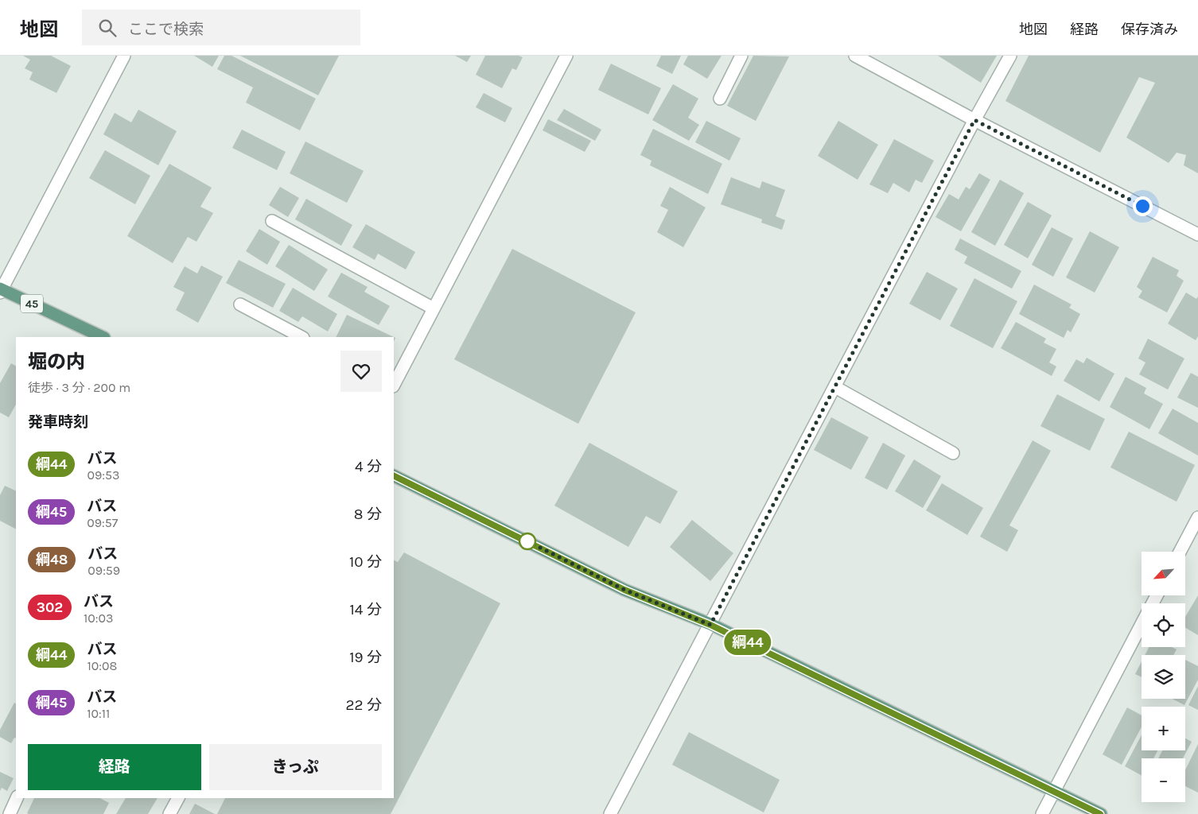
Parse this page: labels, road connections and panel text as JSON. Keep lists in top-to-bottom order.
{
  "streets": {
    "main road": ["45"]
  },
  "lines": ["bus line 綱44"],
  "north": "bottom left",
  "page": {
    "header": "地図",
    "search": "ここで検索",
    "nav": ["地図", "経路", "保存済み"],
    "on_map": "綱44",
    "heading": [
      ["堀の内", "徒歩 · 3 分 · 200 m"],
      "発車時刻"
    ],
    "list": [
      {
        "mark": "綱44",
        "name": "バス",
        "note": "09:53",
        "value": "4 分"
      },
      {
        "mark": "綱45",
        "name": "バス",
        "note": "09:57",
        "value": "8 分"
      },
      {
        "mark": "綱48",
        "name": "バス",
        "note": "09:59",
        "value": "10 分"
      },
      {
        "mark": "302",
        "name": "バス",
        "note": "10:03",
        "value": "14 分"
      },
      {
        "mark": "綱44",
        "name": "バス",
        "note": "10:08",
        "value": "19 分"
      },
      {
        "mark": "綱45",
        "name": "バス",
        "note": "10:11",
        "value": "22 分"
      }
    ],
    "map_buttons": ["+", "−"],
    "buttons": ["経路", "きっぷ"]
  }
}
